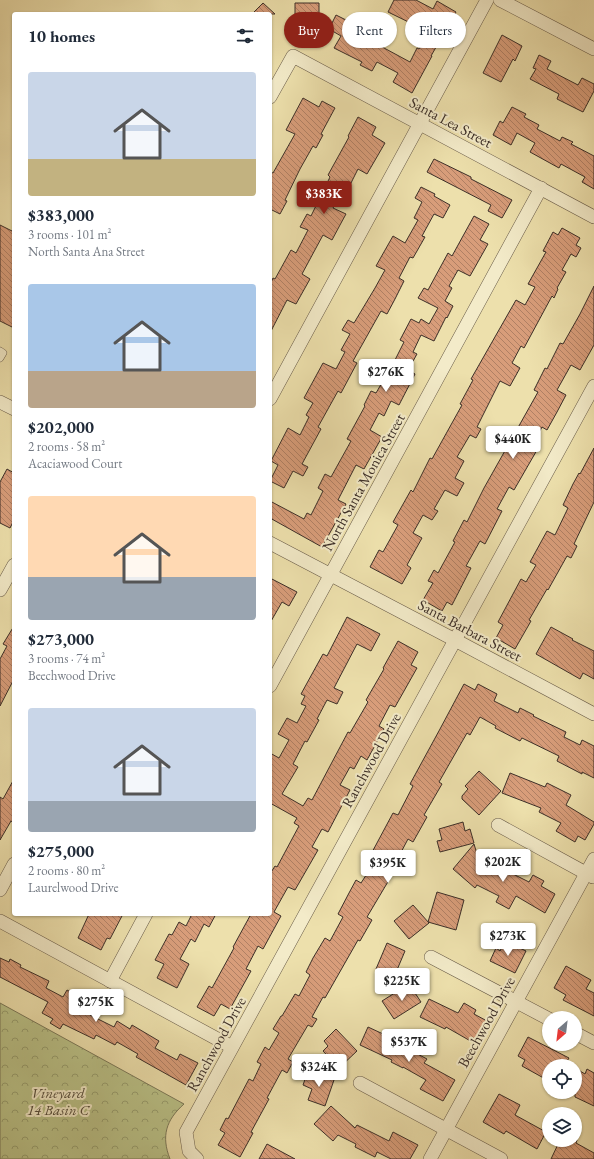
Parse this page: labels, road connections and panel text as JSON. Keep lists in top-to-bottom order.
{
  "streets": {
    "street": [
      "Santa Lea Street",
      "North Santa Monica Street",
      "Santa Barbara Street",
      "Ranchwood Drive",
      "Beechwood Drive"
    ]
  },
  "crossings": [
    ["Santa Lea Street", "North Santa Monica Street"],
    ["North Santa Monica Street", "Santa Barbara Street"],
    ["Santa Barbara Street", "Ranchwood Drive"]
  ],
  "parks": ["Vineyard 14 Basin C"],
  "north": "bottom left",
  "page": {
    "chip": ["Buy", "Rent", "Filters"],
    "heading": "10 homes",
    "list": [
      {
        "name": "$383,000",
        "note": "3 rooms · 101 m² · North Santa Ana Street"
      },
      {
        "name": "$202,000",
        "note": "2 rooms · 58 m² · Acaciawood Court"
      },
      {
        "name": "$273,000",
        "note": "3 rooms · 74 m² · Beechwood Drive"
      },
      {
        "name": "$275,000",
        "note": "2 rooms · 80 m² · Laurelwood Drive"
      }
    ],
    "price": [
      "$383K",
      "$276K",
      "$440K",
      "$202K",
      "$395K",
      "$273K",
      "$225K",
      "$275K",
      "$537K",
      "$324K"
    ]
  }
}
